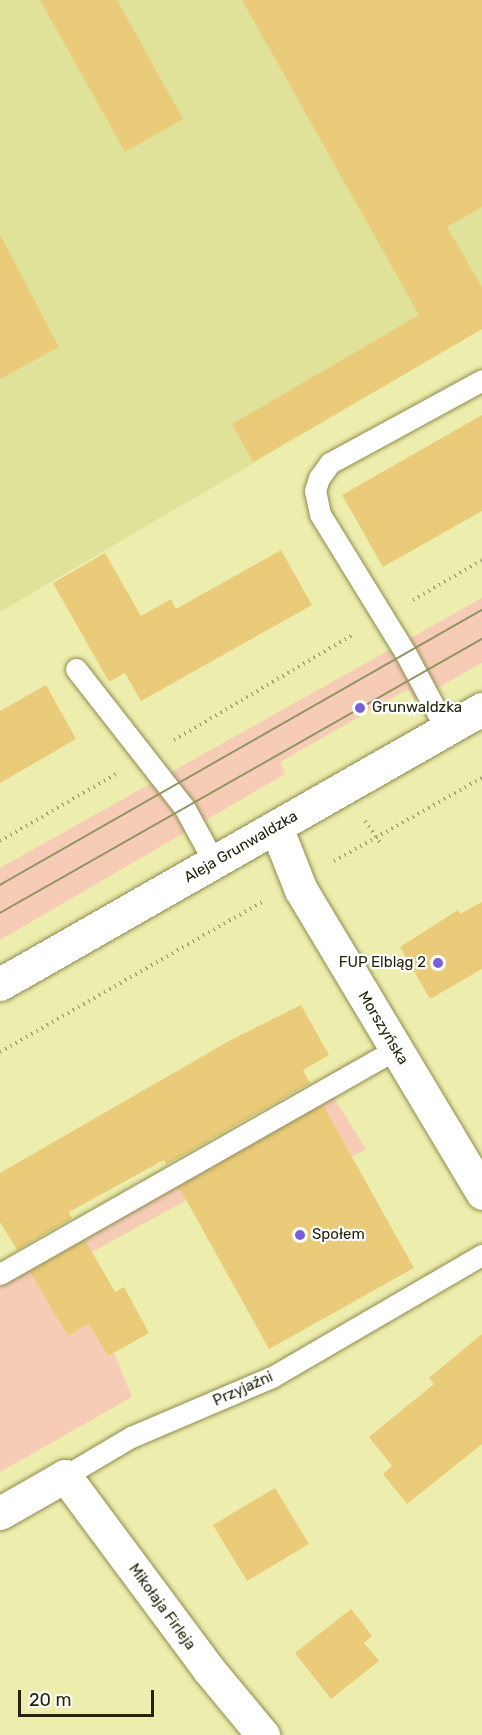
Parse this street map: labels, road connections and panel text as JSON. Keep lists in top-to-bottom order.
{
  "streets": {
    "street": [
      "Aleja Grunwaldzka",
      "Morszyńska",
      "Przyjaźni",
      "Mikołaja Firleja"
    ]
  },
  "crossings": [
    ["Aleja Grunwaldzka", "Morszyńska"],
    ["Przyjaźni", "Mikołaja Firleja"]
  ],
  "places": ["Grunwaldzka", "FUP Elbląg 2", "Społem"],
  "scale_bar": "20 m"
}
